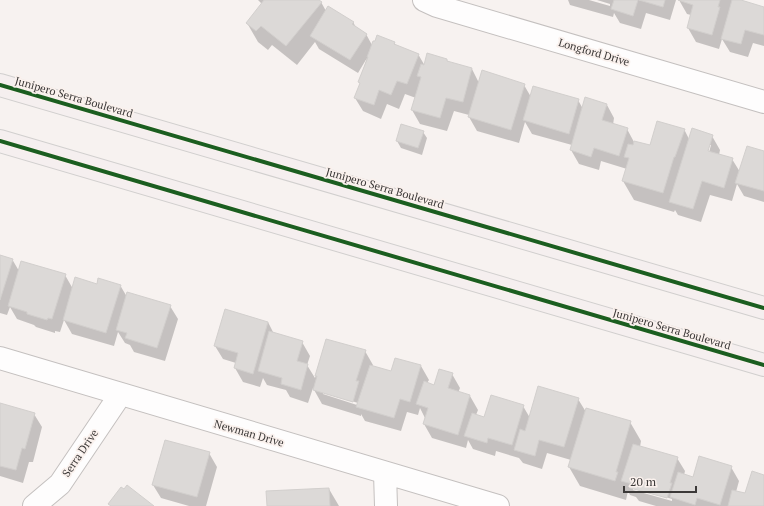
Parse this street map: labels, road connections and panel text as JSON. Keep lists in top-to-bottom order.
{
  "streets": {
    "main road": ["Junipero Serra Boulevard"],
    "street": ["Longford Drive", "Newman Drive", "Serra Drive"]
  },
  "crossings": [
    ["Newman Drive", "Serra Drive"]
  ],
  "scale_bar": "20 m"
}
